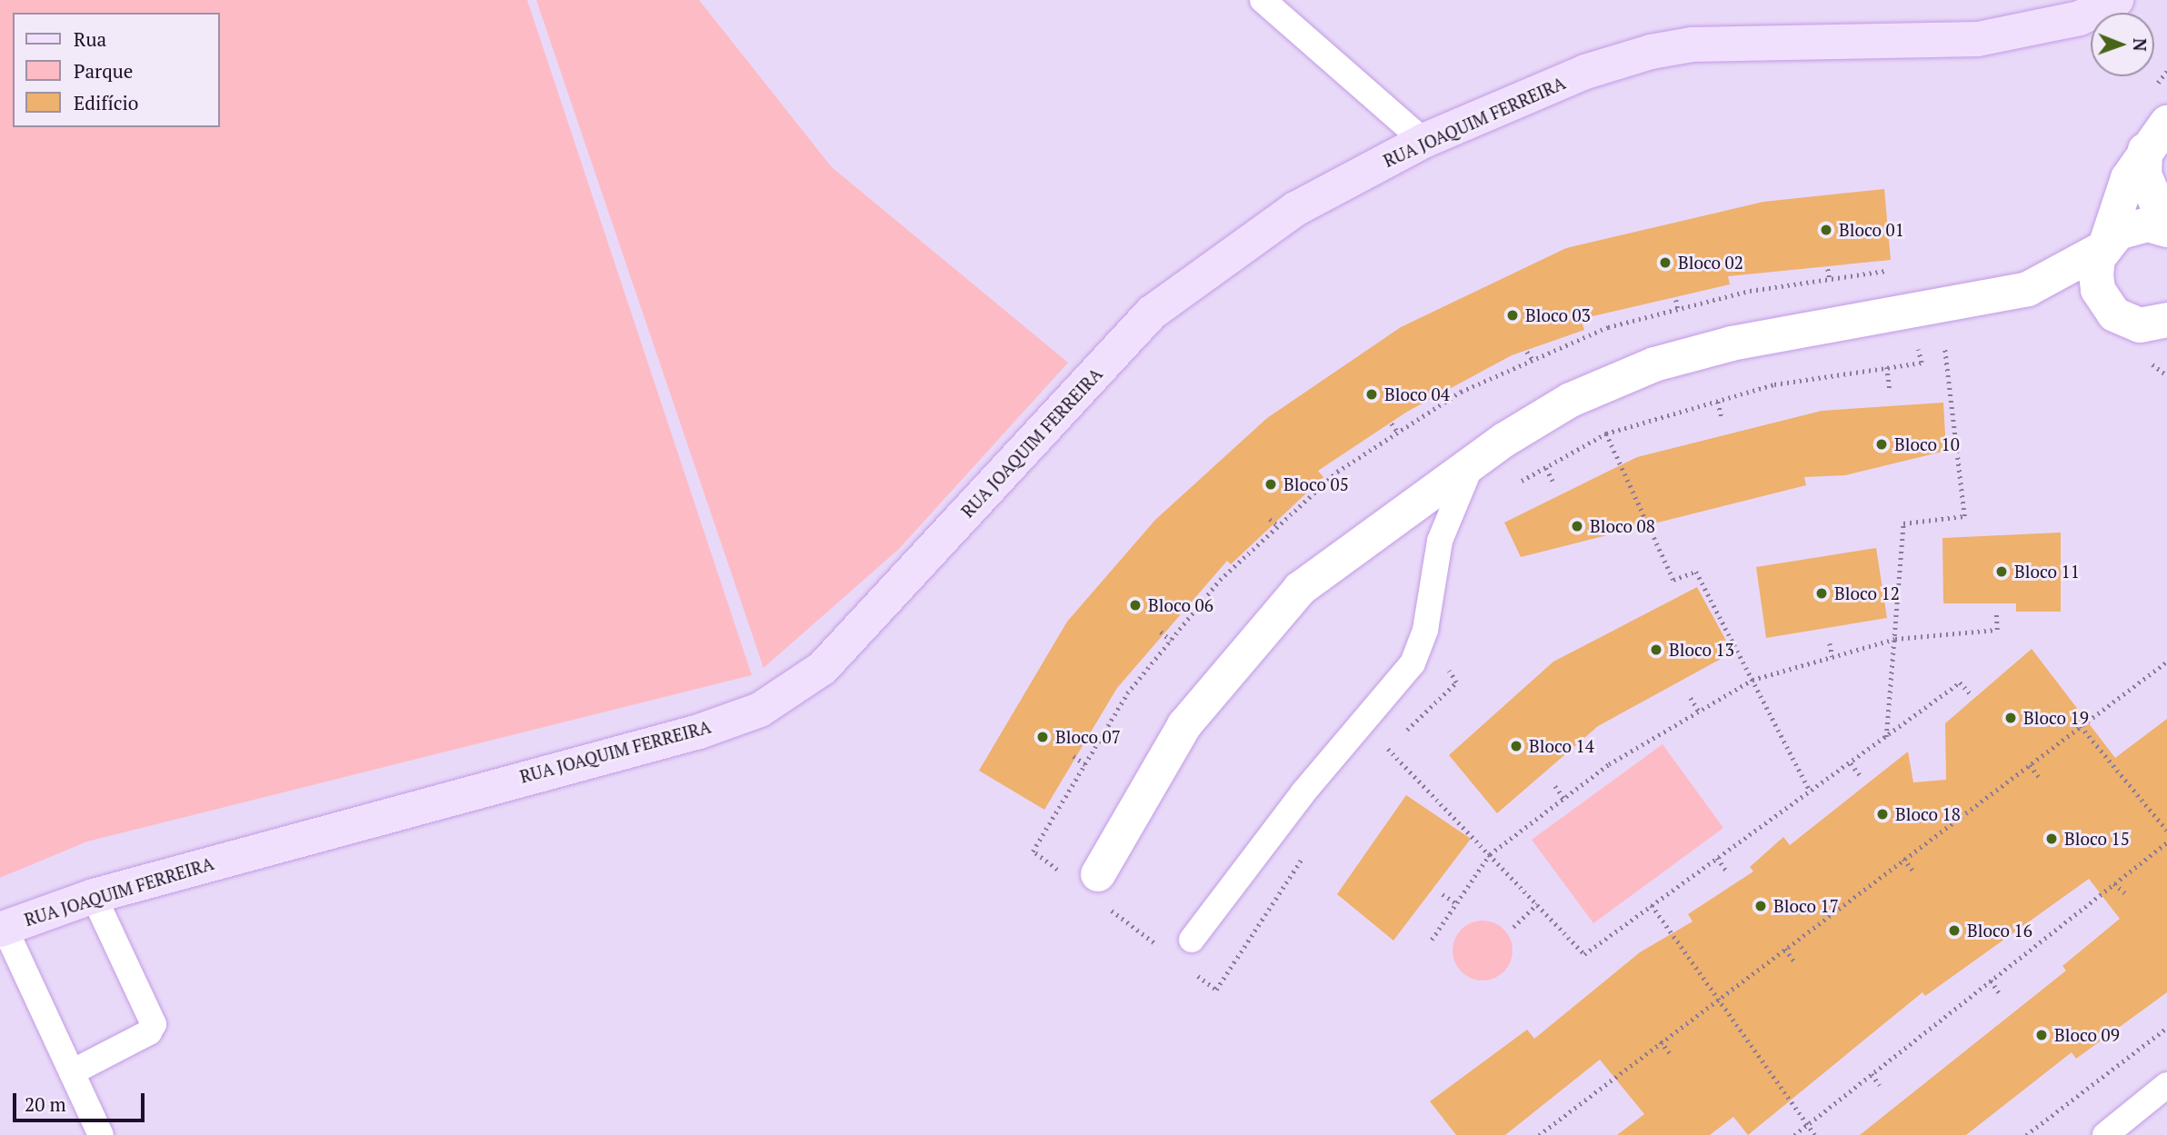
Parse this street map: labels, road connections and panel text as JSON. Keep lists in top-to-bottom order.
{
  "streets": {
    "street": ["RUA JOAQUIM FERREIRA"]
  },
  "places": [
    "Bloco 01",
    "Bloco 02",
    "Bloco 03",
    "Bloco 04",
    "Bloco 10",
    "Bloco 05",
    "Bloco 08",
    "Bloco 11",
    "Bloco 12",
    "Bloco 06",
    "Bloco 13",
    "Bloco 19",
    "Bloco 07",
    "Bloco 14",
    "Bloco 18",
    "Bloco 15",
    "Bloco 17",
    "Bloco 16",
    "Bloco 09"
  ],
  "legend": ["Rua", "Parque", "Edifício"],
  "scale_bar": "20 m",
  "north": "right"
}
